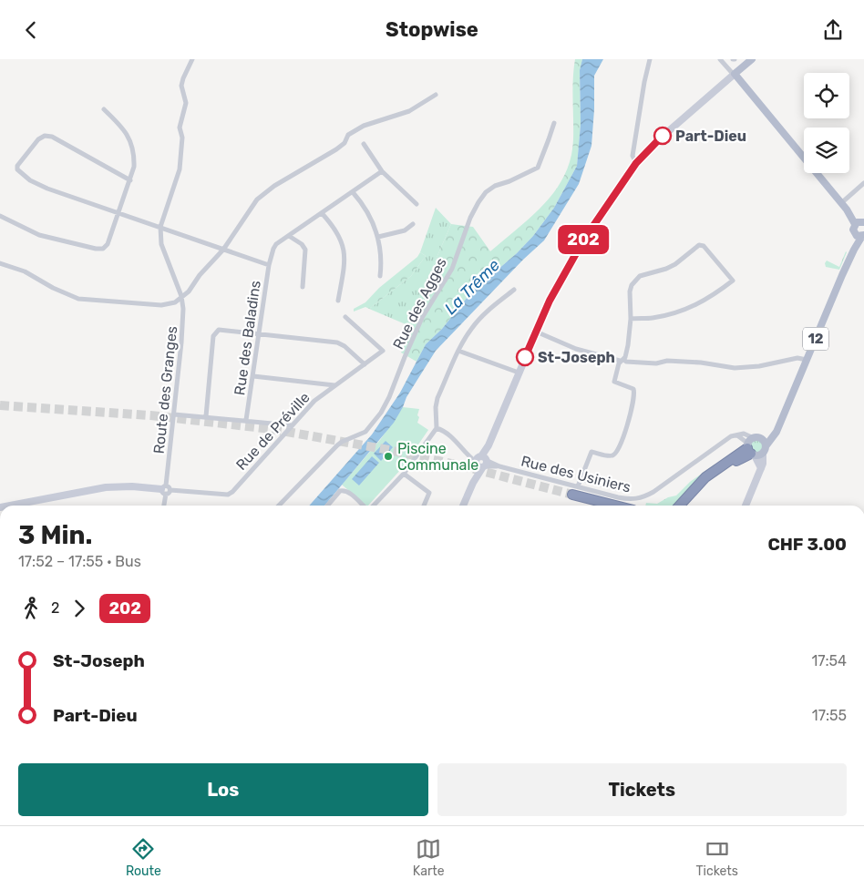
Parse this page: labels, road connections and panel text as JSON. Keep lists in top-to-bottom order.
{
  "streets": {
    "highway": ["12"],
    "street": [
      "Rue des Agges",
      "Rue des Baladins",
      "Route des Granges",
      "Rue de Préville",
      "Rue des Usiniers"
    ]
  },
  "crossings": [
    ["Rue des Baladins", "Route des Granges"],
    ["12", "Rue des Usiniers"],
    ["Route des Granges", "Rue de Préville"]
  ],
  "water": ["La Trême"],
  "places": ["Part-Dieu", "St-Joseph", "Piscine Communale"],
  "lines": ["bus line 202"],
  "page": {
    "header": "Stopwise",
    "on_map": "202",
    "heading": ["3 Min.", "17:52 – 17:55 · Bus", "CHF 3.00"],
    "legs": ["2", "202"],
    "list": [
      {
        "name": "St-Joseph",
        "value": "17:54"
      },
      {
        "name": "Part-Dieu",
        "value": "17:55"
      }
    ],
    "buttons": ["Los", "Tickets"],
    "tabs": ["Route", "Karte", "Tickets"]
  }
}
